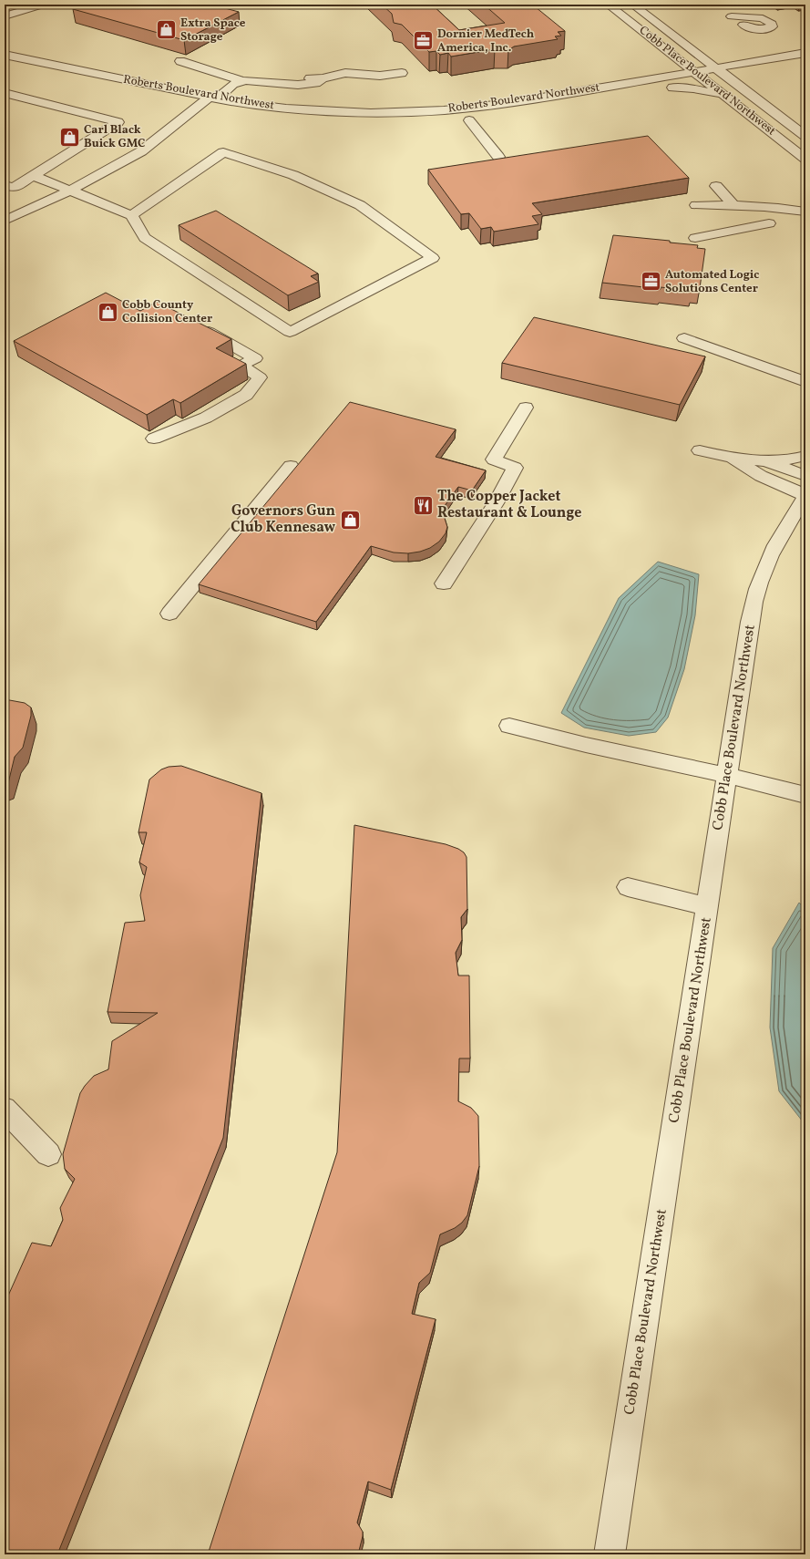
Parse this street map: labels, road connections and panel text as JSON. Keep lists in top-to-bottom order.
{
  "streets": {
    "street": ["Cobb Place Boulevard Northwest", "Roberts Boulevard Northwest"]
  },
  "crossings": [
    ["Cobb Place Boulevard Northwest", "Roberts Boulevard Northwest"]
  ],
  "places": {
    "shop": [
      "Extra Space Storage",
      "Carl Black Buick GMC",
      "Cobb County Collision Center",
      "Governors Gun Club Kennesaw"
    ],
    "office": ["Dornier MedTech America, Inc.", "Automated Logic Solutions Center"],
    "restaurant": ["The Copper Jacket Restaurant & Lounge"]
  }
}
